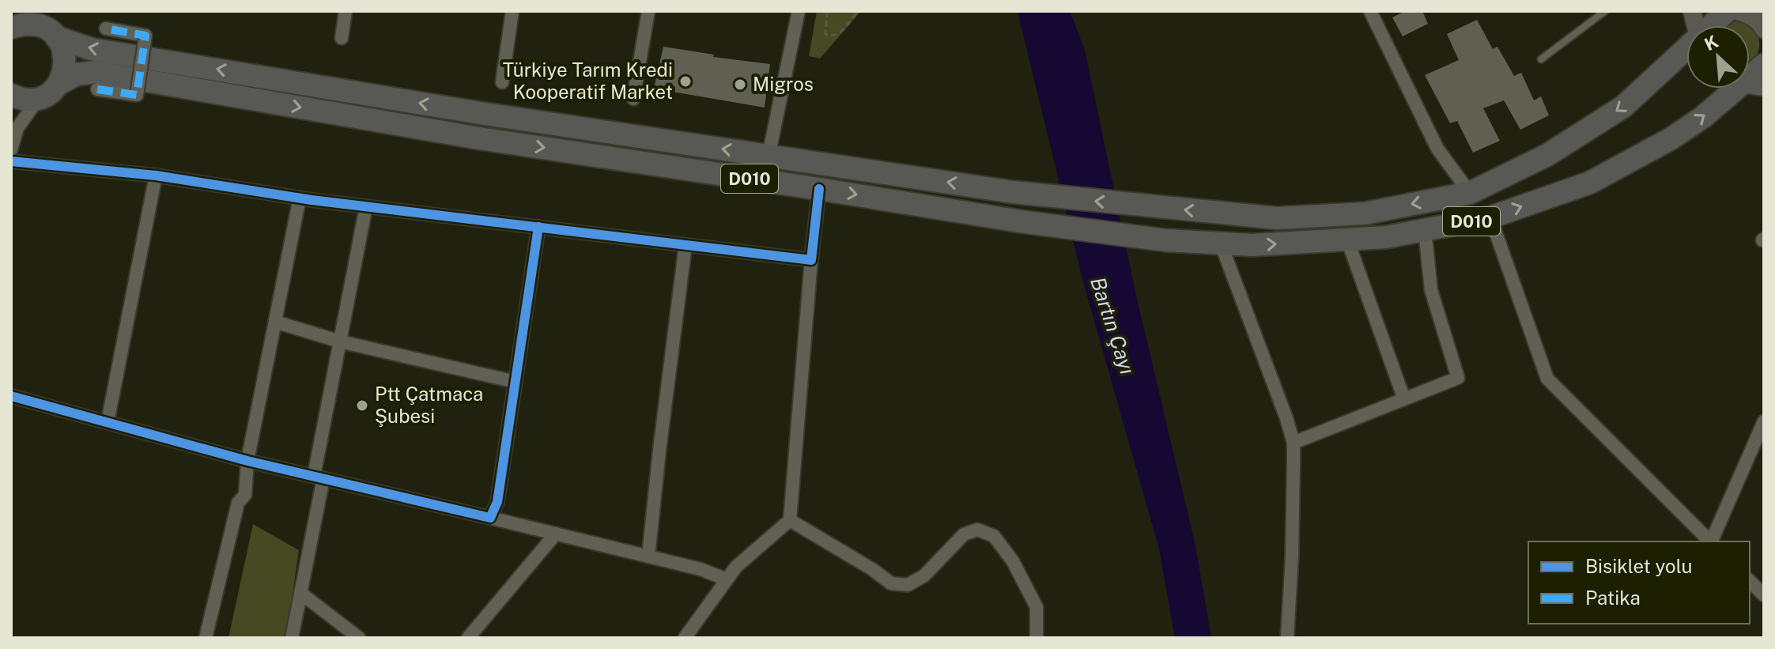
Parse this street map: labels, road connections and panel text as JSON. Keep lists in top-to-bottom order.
{
  "streets": {
    "highway": ["D010"]
  },
  "water": ["Bartın Çayı"],
  "places": ["Türkiye Tarım Kredi Kooperatif Market", "Migros", "Ptt Çatmaca Şubesi"],
  "legend": ["Bisiklet yolu", "Patika"],
  "north": "top left"
}
